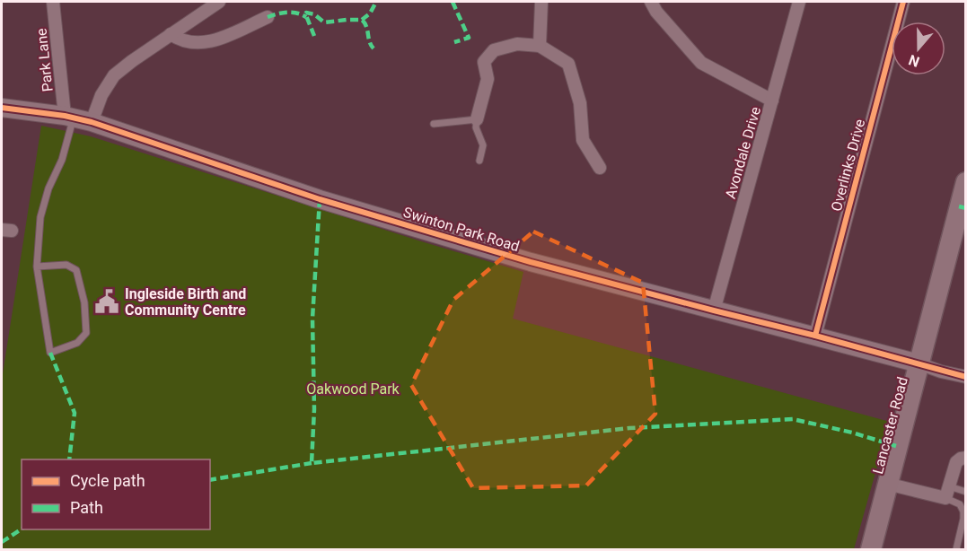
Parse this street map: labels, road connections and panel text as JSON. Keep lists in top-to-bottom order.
{
  "streets": {
    "main road": ["Lancaster Road"],
    "street": [
      "Park Lane",
      "Avondale Drive",
      "Overlinks Drive",
      "Swinton Park Road"
    ]
  },
  "crossings": [
    ["Park Lane", "Swinton Park Road"],
    ["Avondale Drive", "Swinton Park Road"],
    ["Overlinks Drive", "Swinton Park Road"],
    ["Swinton Park Road", "Lancaster Road"]
  ],
  "parks": ["Oakwood Park"],
  "places": {
    "public building": ["Ingleside Birth and Community Centre"]
  },
  "legend": ["Cycle path", "Path"],
  "north": "bottom"
}
